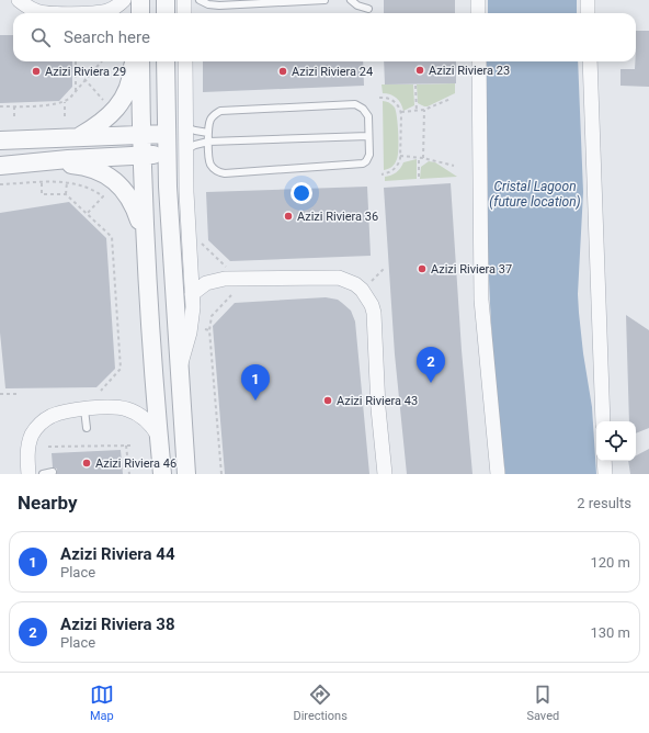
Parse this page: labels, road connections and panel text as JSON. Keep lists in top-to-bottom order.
{
  "water": ["Cristal Lagoon (future location)"],
  "places": [
    "Azizi Riviera 23",
    "Azizi Riviera 29",
    "Azizi Riviera 24",
    "Azizi Riviera 36",
    "Azizi Riviera 37",
    "Azizi Riviera 43",
    "Azizi Riviera 46"
  ],
  "page": {
    "search": "Search here",
    "pins": ["2", "1"],
    "heading": ["Nearby", "2 results"],
    "list": [
      {
        "mark": "1",
        "name": "Azizi Riviera 44",
        "note": "Place",
        "value": "120 m"
      },
      {
        "mark": "2",
        "name": "Azizi Riviera 38",
        "note": "Place",
        "value": "130 m"
      }
    ],
    "nav": ["Map", "Directions", "Saved"]
  }
}
